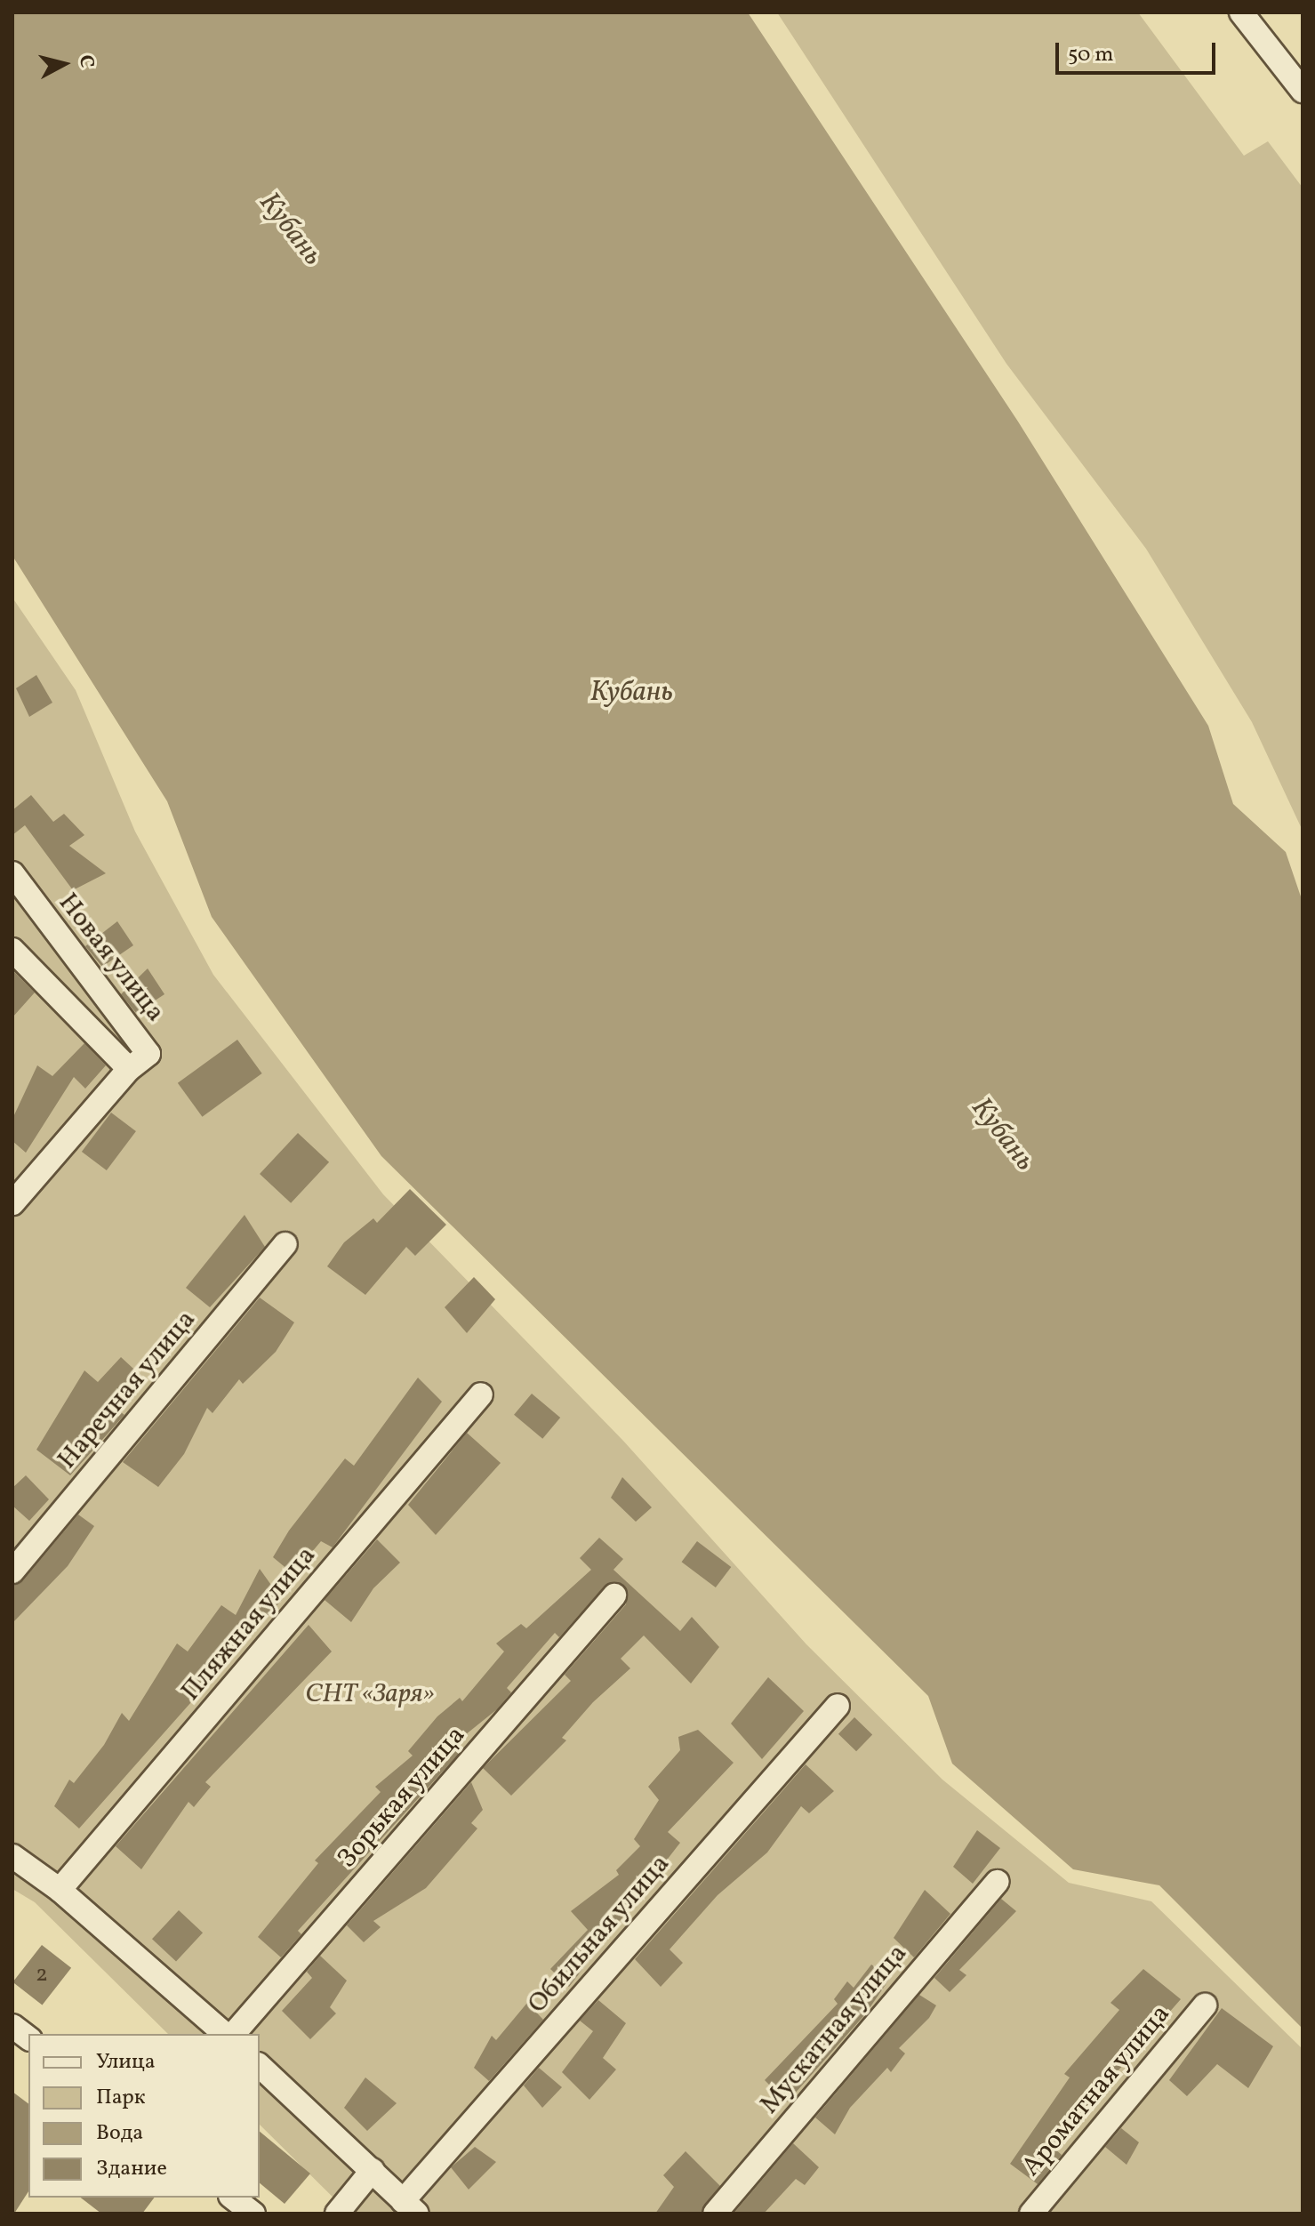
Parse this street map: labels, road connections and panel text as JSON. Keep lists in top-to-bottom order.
{
  "streets": {
    "street": [
      "Новая улица",
      "Наречная улица",
      "Пляжная улица",
      "Зорькая улица",
      "Обильная улица",
      "Мускатная улица",
      "Ароматная улица"
    ]
  },
  "water": ["Кубань"],
  "parks": ["СНТ «Заря»"],
  "house_numbers": ["2"],
  "legend": [
    "Улица",
    "Парк",
    "Вода",
    "Здание"
  ],
  "scale_bar": "50 m",
  "north": "right"
}
